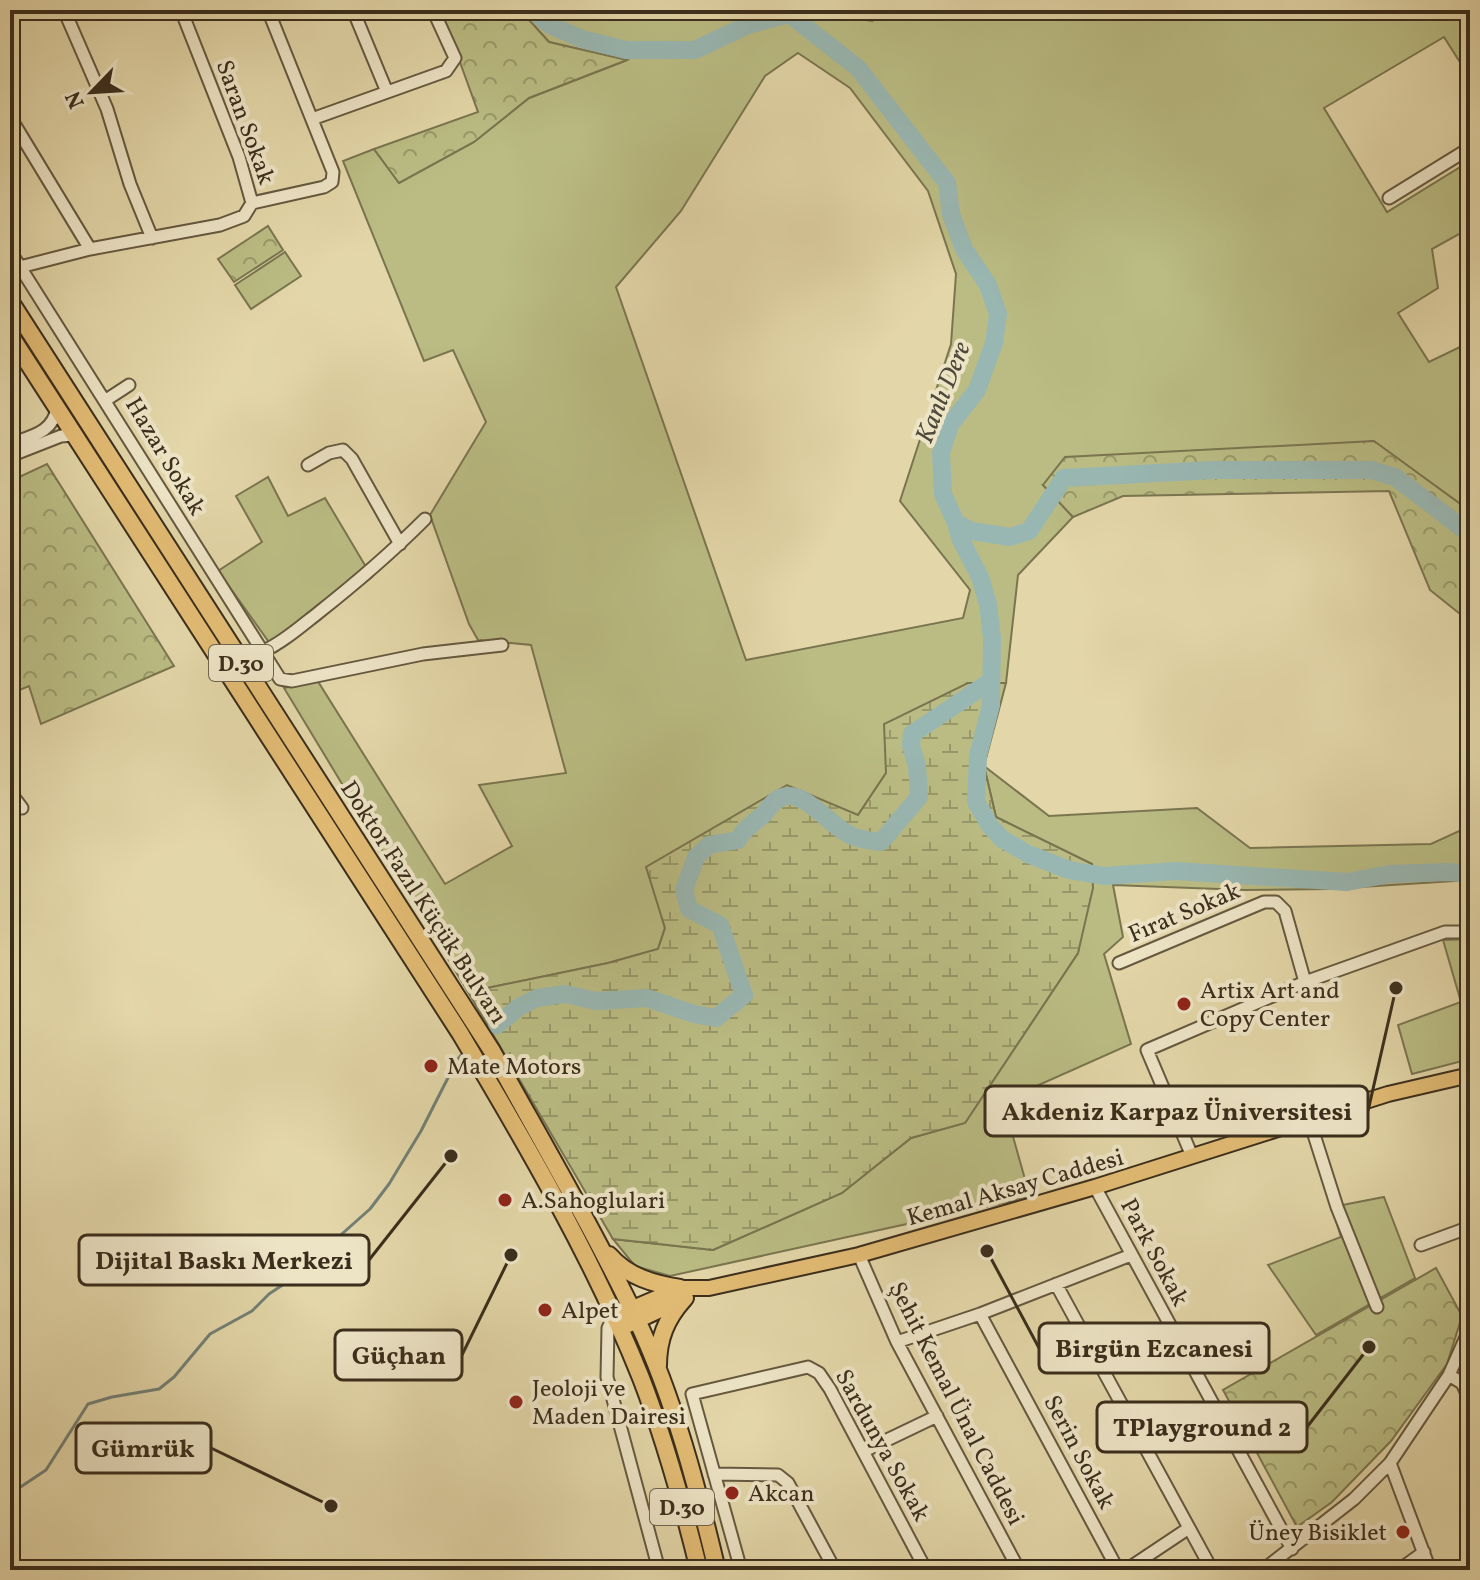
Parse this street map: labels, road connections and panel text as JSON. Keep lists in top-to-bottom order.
{
  "streets": {
    "highway": ["D.30", "Doktor Fazıl Küçük Bulvarı"],
    "main road": ["Kemal Aksay Caddesi"],
    "street": [
      "Saran Sokak",
      "Hazar Sokak",
      "Fırat Sokak",
      "Park Sokak",
      "Şehit Kemal Ünal Caddesi",
      "Sardunya Sokak",
      "Serin Sokak"
    ]
  },
  "crossings": [
    ["Doktor Fazıl Küçük Bulvarı", "Kemal Aksay Caddesi"],
    ["Kemal Aksay Caddesi", "Park Sokak"],
    ["Kemal Aksay Caddesi", "Şehit Kemal Ünal Caddesi"]
  ],
  "water": ["Kanlı Dere"],
  "places": [
    "Akdeniz Karpaz Üniversitesi",
    "Artix Art and Copy Center",
    "Mate Motors",
    "Dijital Baskı Merkezi",
    "A.Sahoglulari",
    "Birgün Ezcanesi",
    "Güçhan",
    "Alpet",
    "TPlayground 2",
    "Jeoloji ve Maden Dairesi",
    "Akcan",
    "Gümrük",
    "Üney Bisiklet"
  ],
  "north": "bottom left"
}
